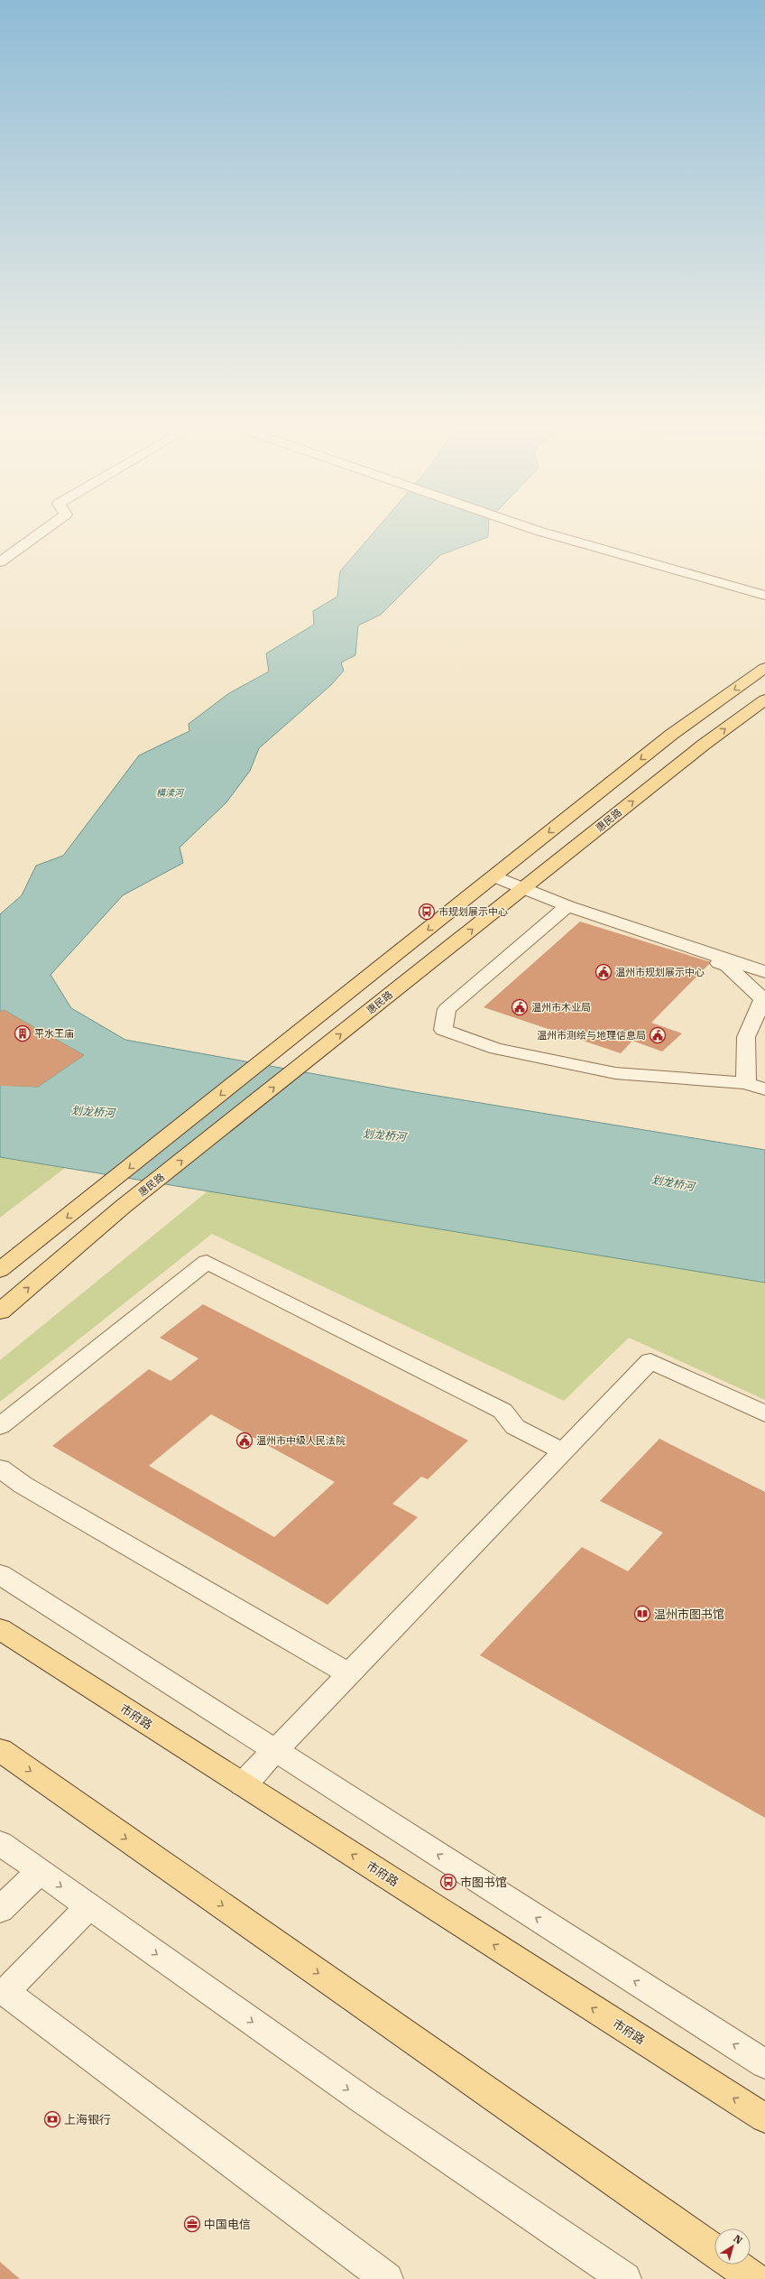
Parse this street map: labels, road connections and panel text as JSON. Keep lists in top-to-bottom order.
{
  "streets": {
    "main road": ["惠民路", "市府路"]
  },
  "water": ["横渎河", "划龙桥河"],
  "places": {
    "bus stop": ["市规划展示中心", "市图书馆"],
    "public building": [
      "温州市规划展示中心",
      "温州市木业局",
      "温州市测绘与地理信息局",
      "温州市中级人民法院"
    ],
    "building": ["平水王庙"],
    "library": ["温州市图书馆"],
    "bank": ["上海银行"],
    "office": ["中国电信"]
  },
  "north": "top right"
}
